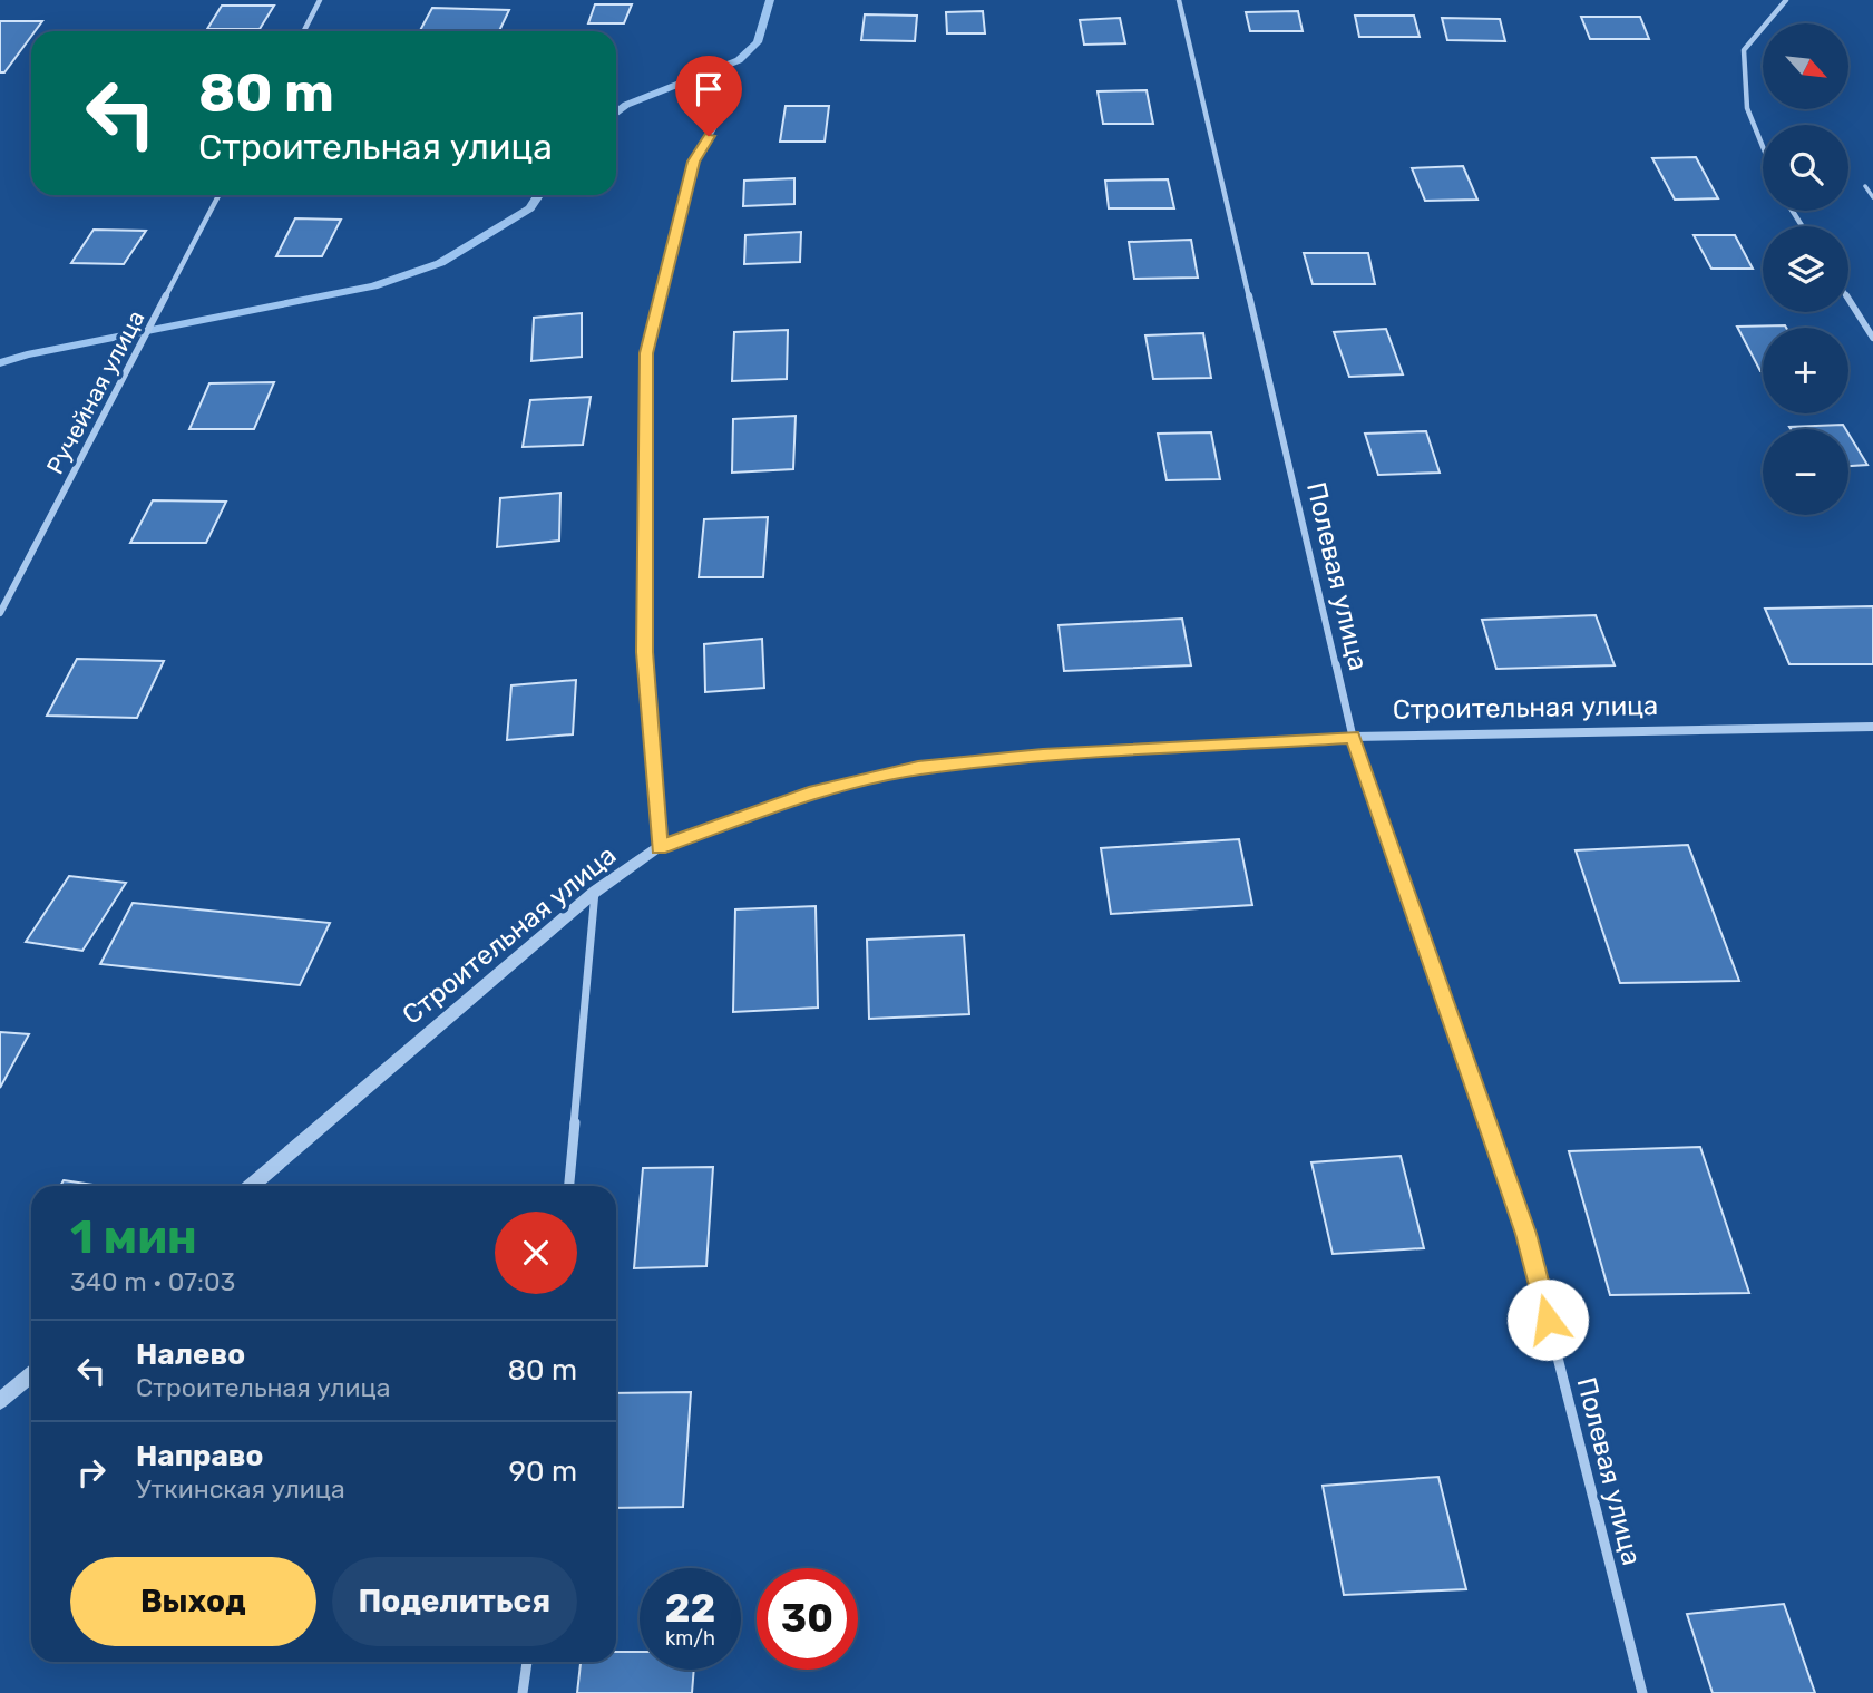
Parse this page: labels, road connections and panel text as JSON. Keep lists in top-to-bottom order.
{
  "streets": {
    "street": ["Ручейная улица", "Полевая улица", "Строительная улица"]
  },
  "crossings": [
    ["Полевая улица", "Строительная улица"]
  ],
  "north": "bottom right",
  "page": {
    "map_buttons": ["+", "−"],
    "turn": ["80 m", "Строительная улица"],
    "heading": ["1 мин", "340 m · 07:03"],
    "list": [
      {
        "name": "Налево",
        "note": "Строительная улица",
        "value": "80 m"
      },
      {
        "name": "Направо",
        "note": "Уткинская улица",
        "value": "90 m"
      }
    ],
    "buttons": ["Выход", "Поделиться"],
    "speed": "22 km/h",
    "limit": "30"
  }
}
